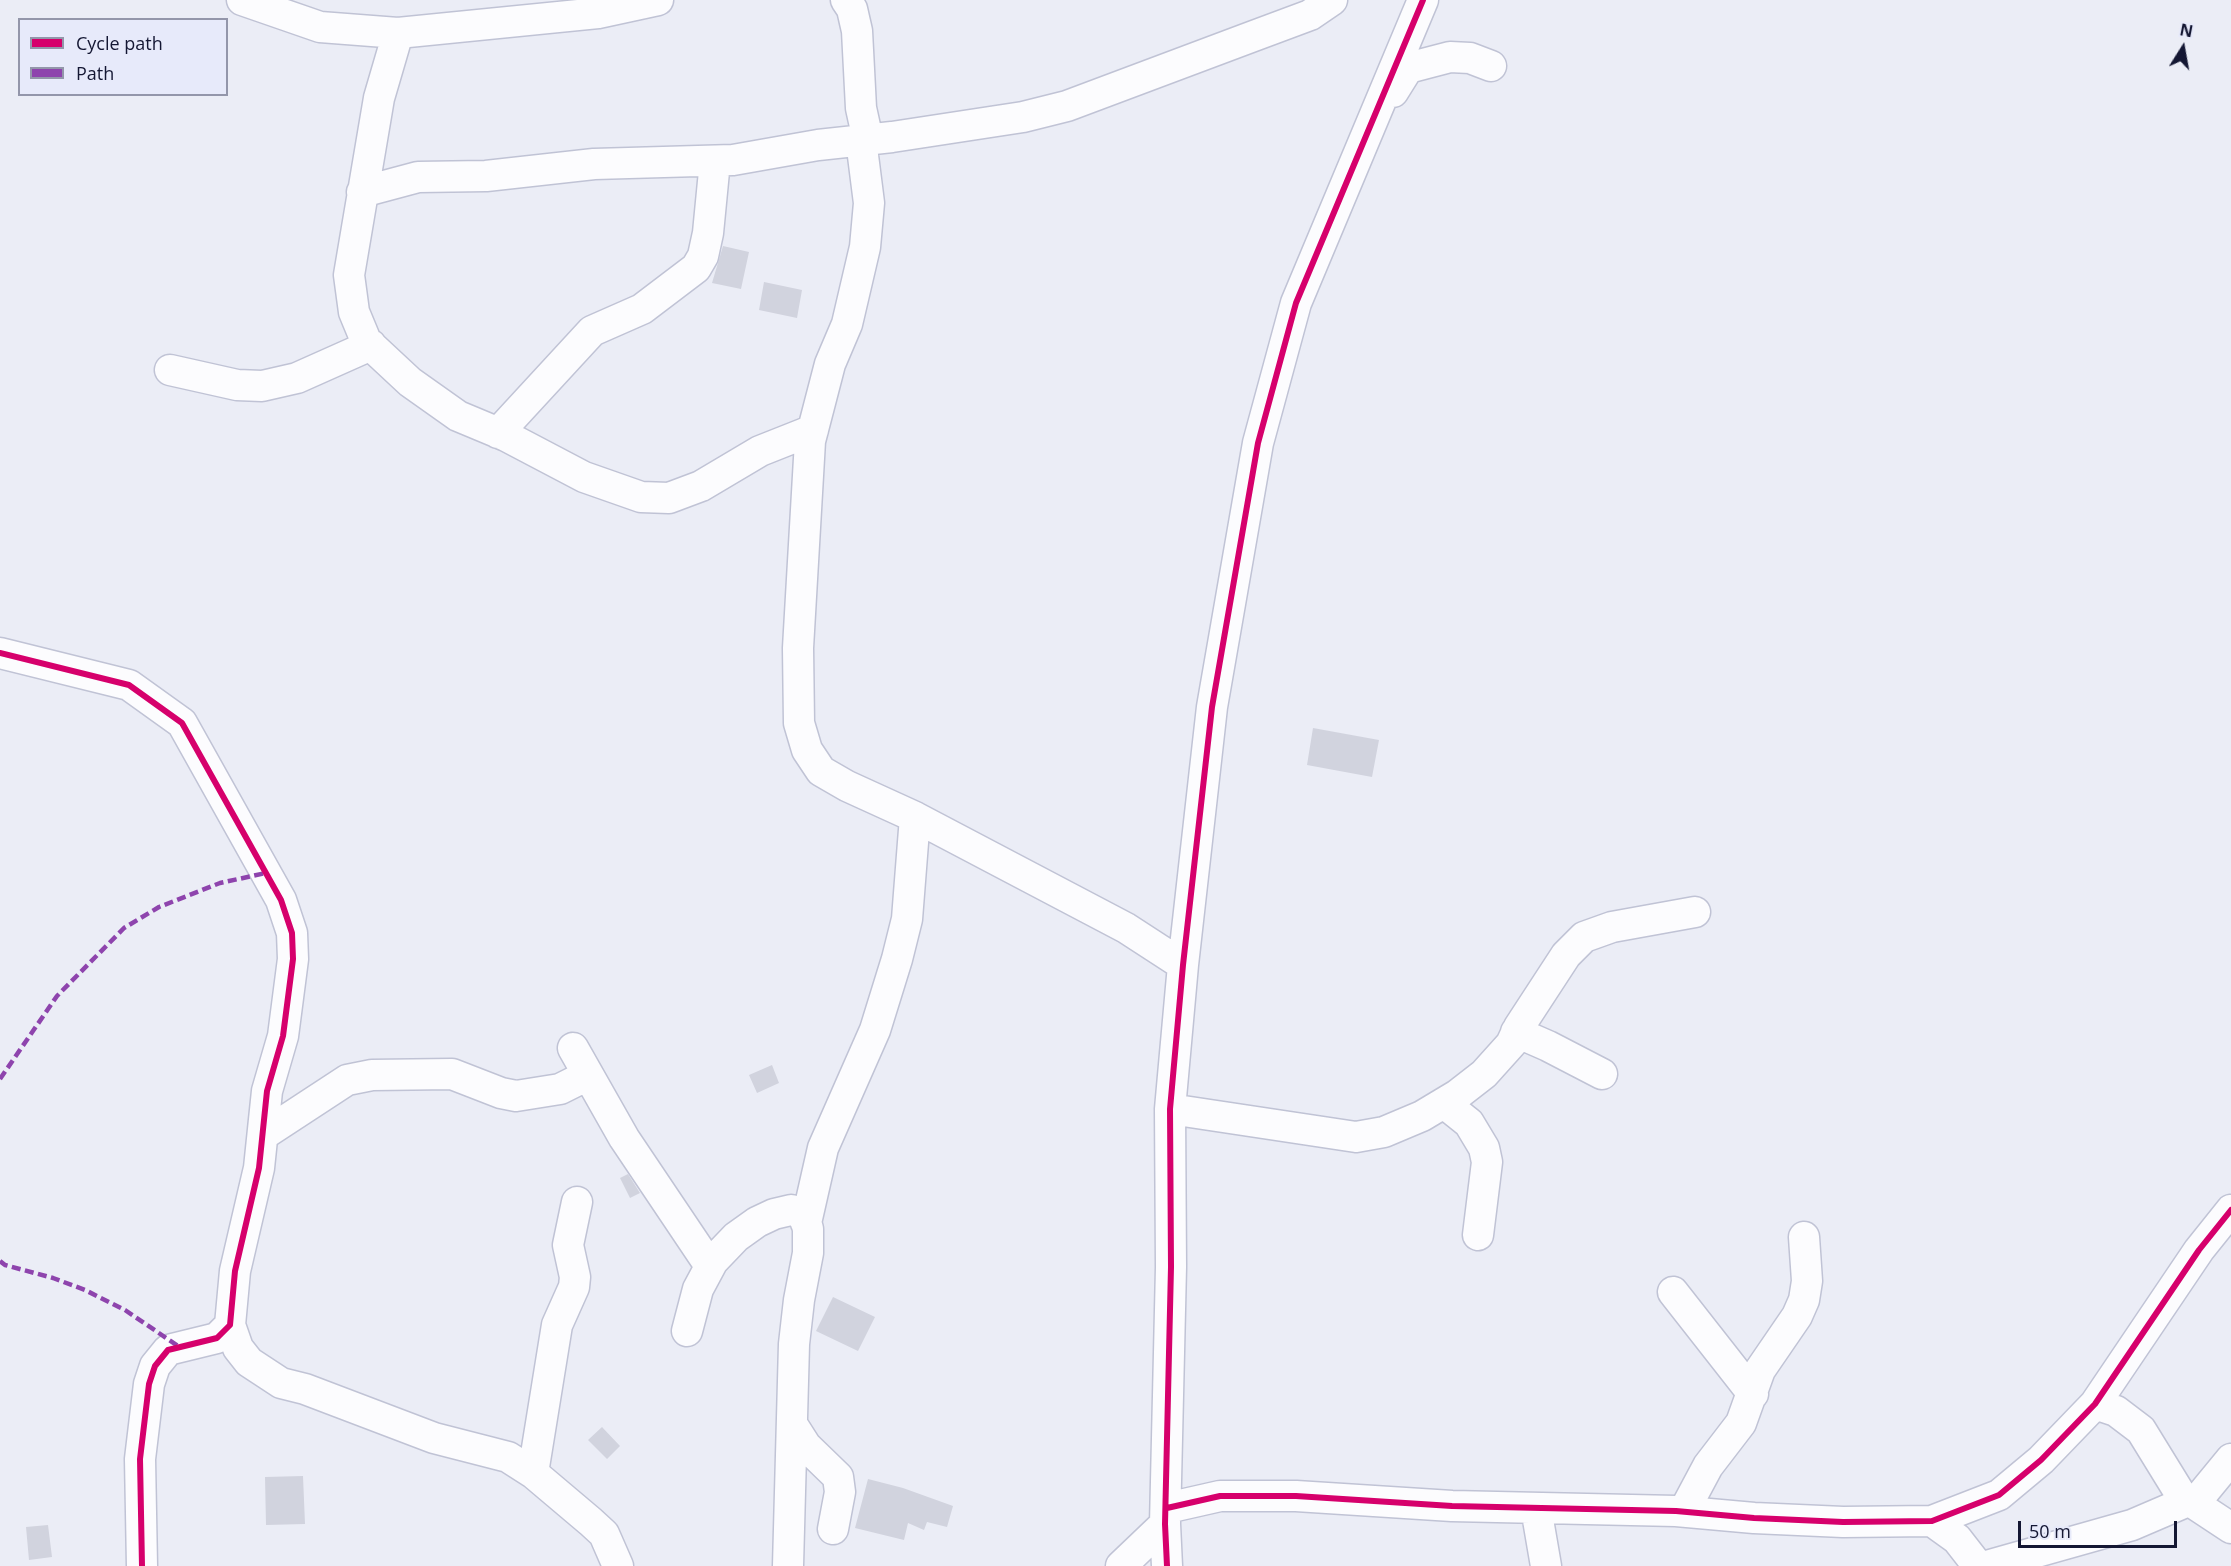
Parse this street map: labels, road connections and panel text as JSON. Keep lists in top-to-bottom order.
{
  "legend": ["Cycle path", "Path"],
  "scale_bar": "50 m",
  "north": "top"
}
